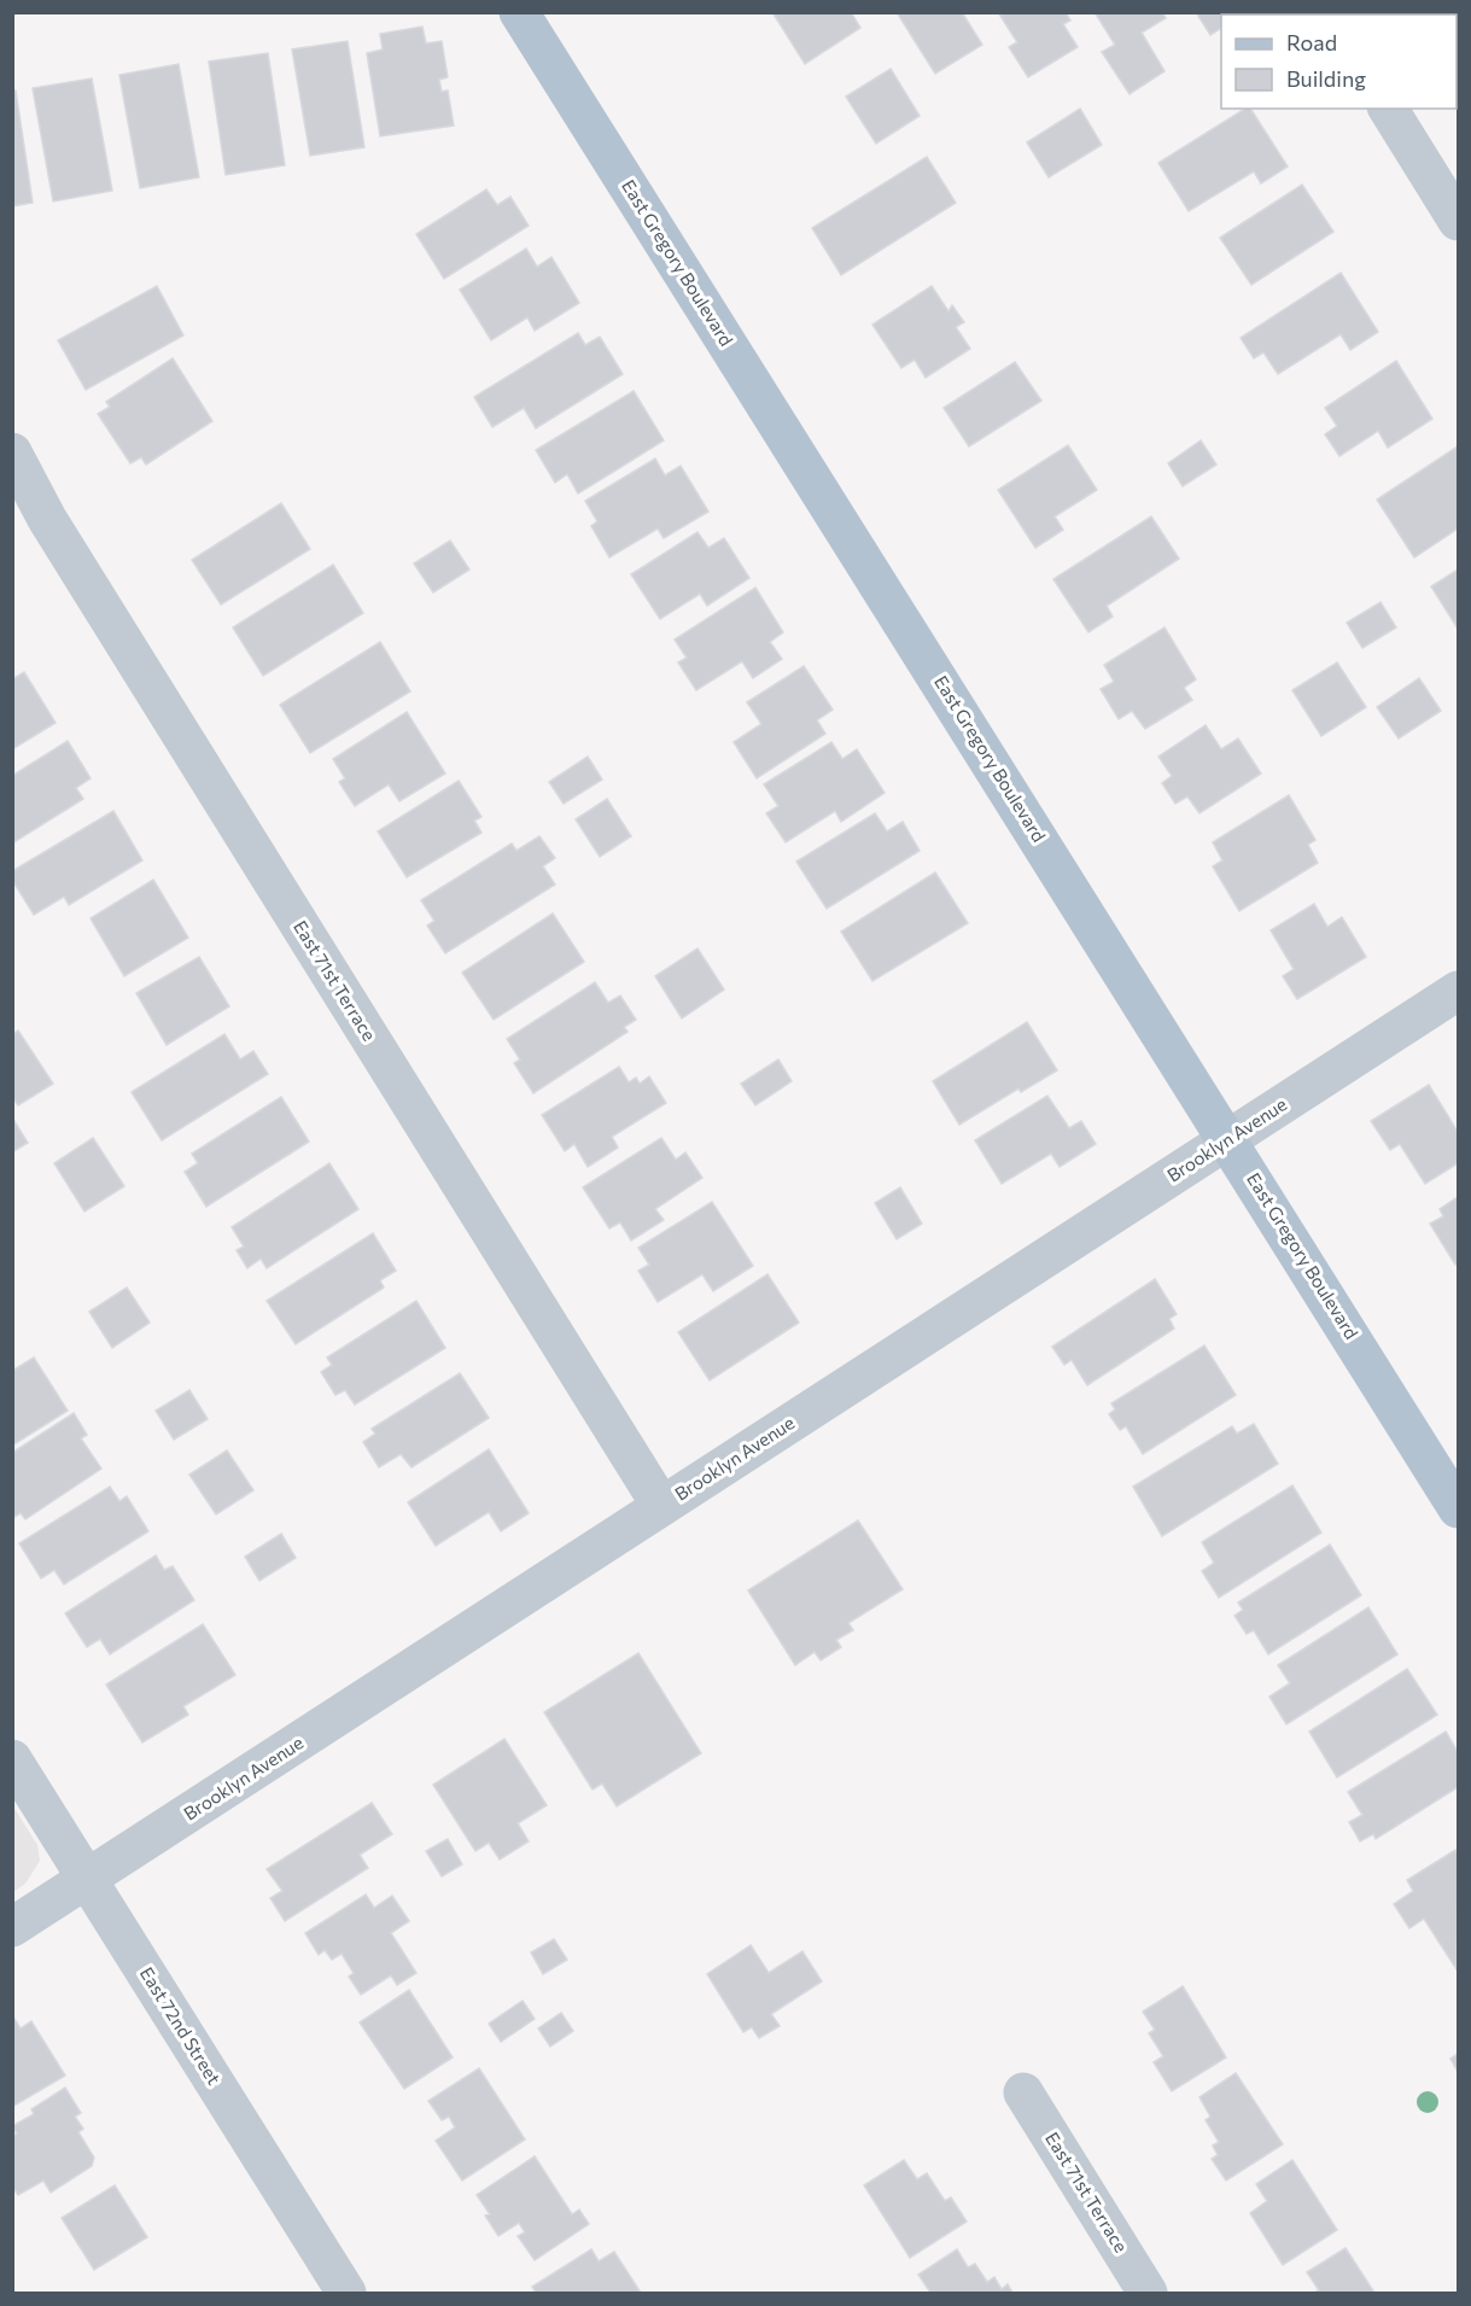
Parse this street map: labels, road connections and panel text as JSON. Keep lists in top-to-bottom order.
{
  "streets": {
    "main road": ["East Gregory Boulevard"],
    "street": ["East 71st Terrace", "Brooklyn Avenue", "East 72nd Street"]
  },
  "crossings": [
    ["East Gregory Boulevard", "Brooklyn Avenue"],
    ["East 71st Terrace", "Brooklyn Avenue"],
    ["Brooklyn Avenue", "East 72nd Street"]
  ],
  "legend": ["Road", "Building"]
}
